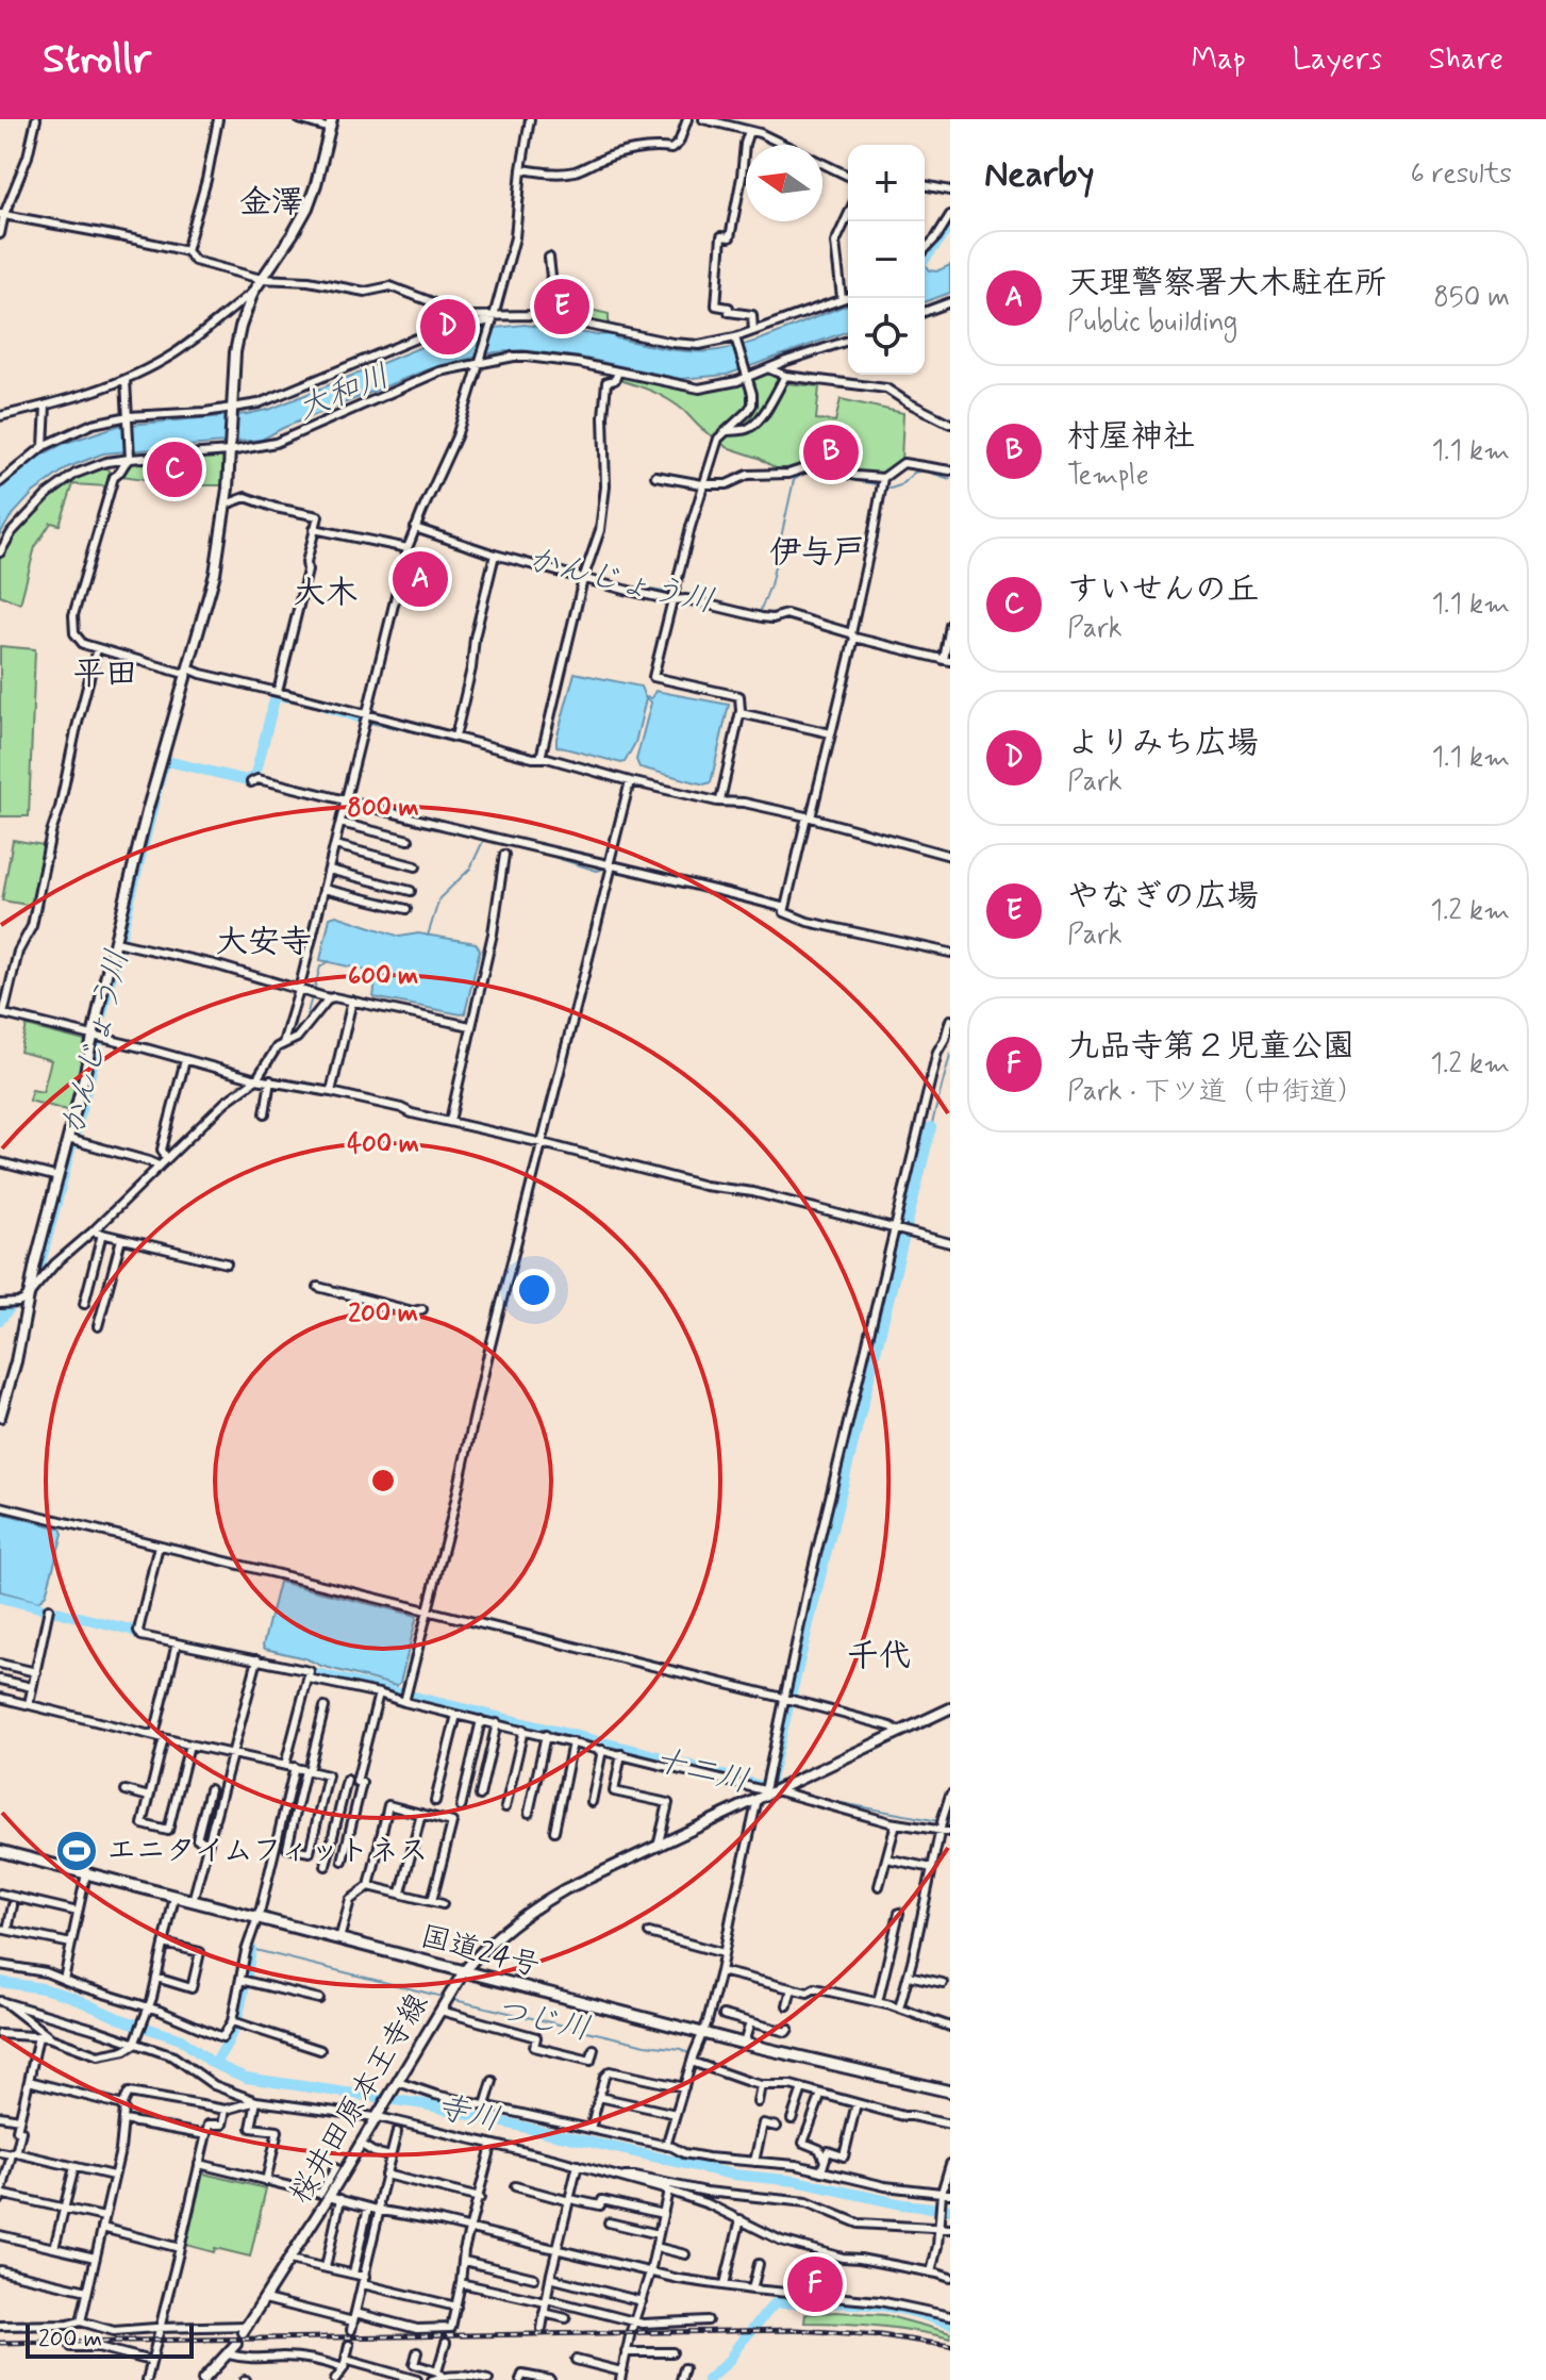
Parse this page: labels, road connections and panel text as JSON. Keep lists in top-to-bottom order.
{
  "streets": {
    "highway": ["国道24号"],
    "main road": ["桜井田原本王寺線"]
  },
  "crossings": [
    ["国道24号", "桜井田原本王寺線"]
  ],
  "districts": [
    "金澤",
    "伊与戸",
    "大木",
    "平田",
    "大安寺",
    "千代"
  ],
  "water": [
    "大和川",
    "かんじょう川",
    "十二川",
    "つじ川",
    "寺川"
  ],
  "places": {
    "sports": ["エニタイムフィットネス"]
  },
  "scale_bar": "200 m",
  "north": "left",
  "page": {
    "header": "Strollr",
    "nav": ["Map", "Layers", "Share"],
    "heading": ["Nearby", "6 results"],
    "map_buttons": ["+", "−"],
    "list": [
      {
        "mark": "A",
        "name": "天理警察署大木駐在所",
        "note": "Public building",
        "value": "850 m"
      },
      {
        "mark": "B",
        "name": "村屋神社",
        "note": "Temple",
        "value": "1.1 km"
      },
      {
        "mark": "C",
        "name": "すいせんの丘",
        "note": "Park",
        "value": "1.1 km"
      },
      {
        "mark": "D",
        "name": "よりみち広場",
        "note": "Park",
        "value": "1.1 km"
      },
      {
        "mark": "E",
        "name": "やなぎの広場",
        "note": "Park",
        "value": "1.2 km"
      },
      {
        "mark": "F",
        "name": "九品寺第２児童公園",
        "note": "Park · 下ツ道（中街道）",
        "value": "1.2 km"
      }
    ],
    "pins": [
      "E",
      "D",
      "B",
      "C",
      "A",
      "F"
    ],
    "scale": "200 m"
  },
  "rings": [
    "800 m",
    "600 m",
    "400 m",
    "200 m"
  ]
}
